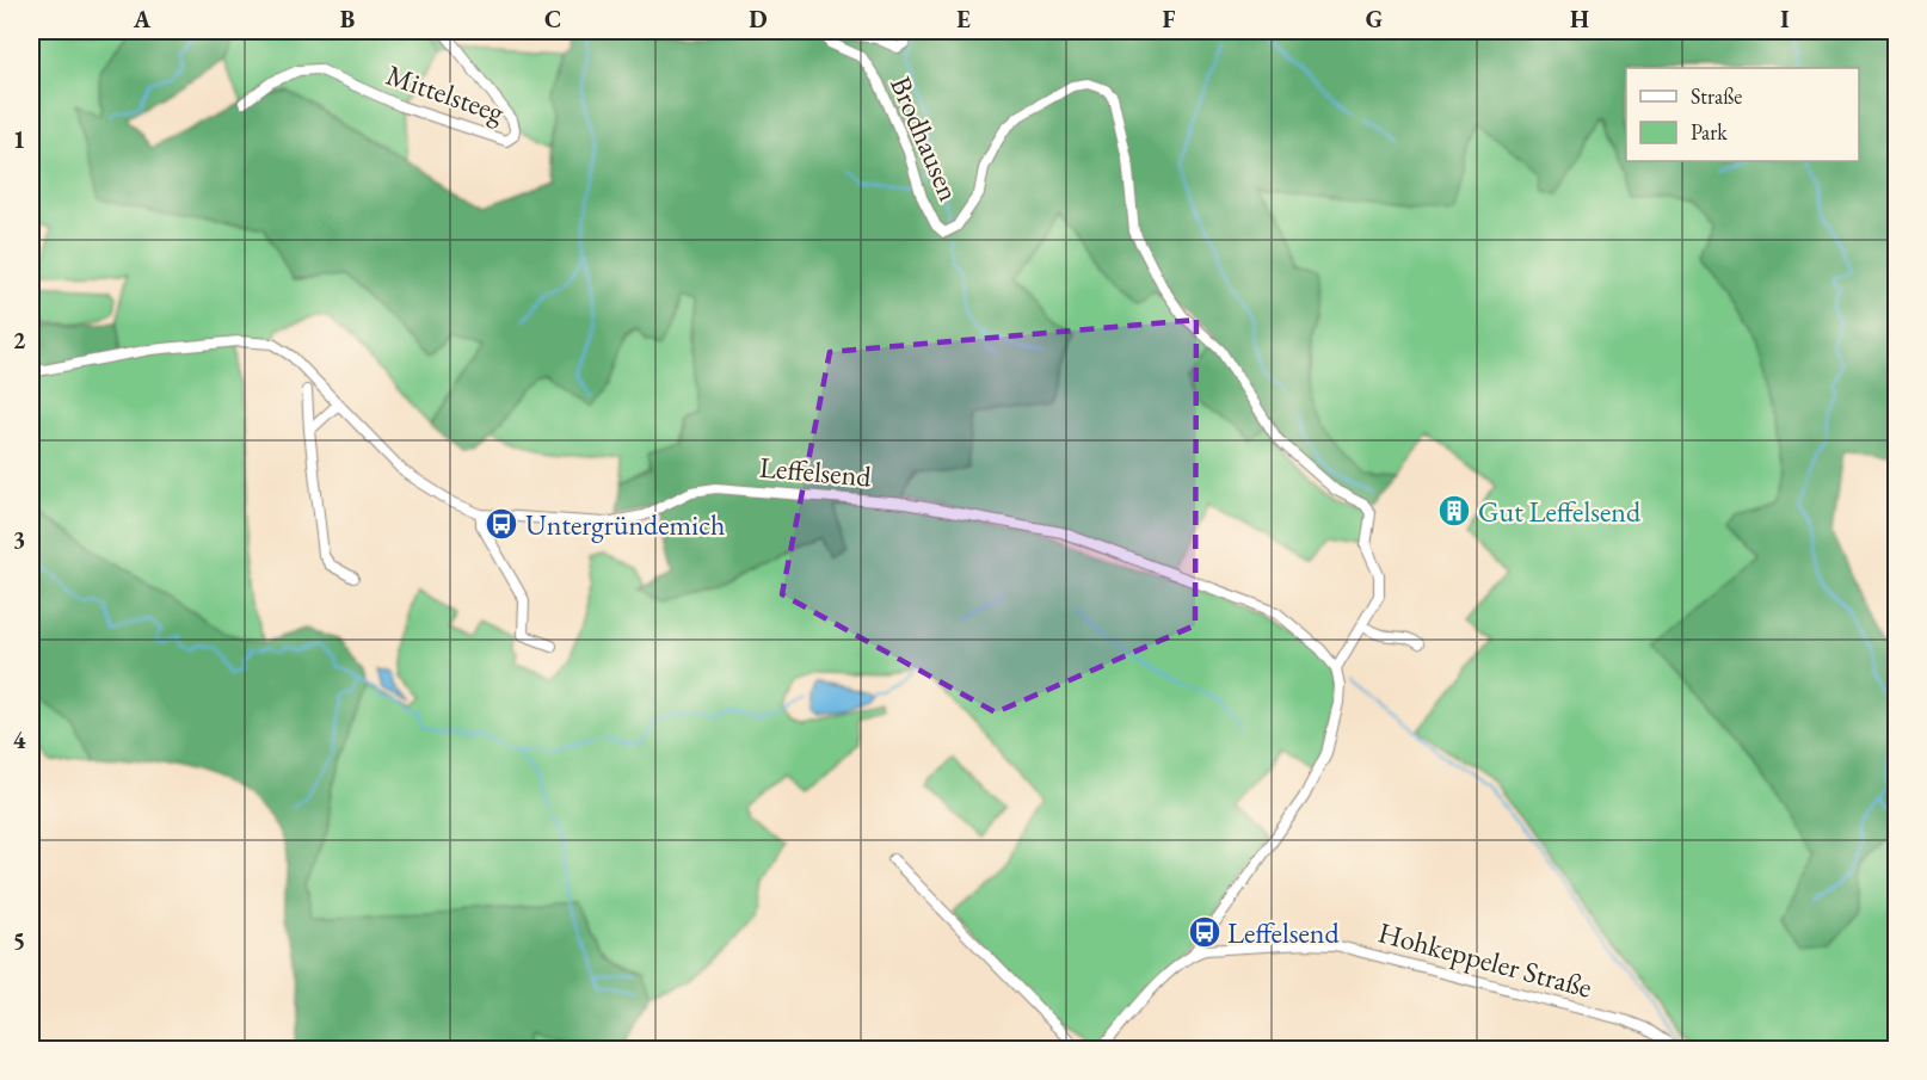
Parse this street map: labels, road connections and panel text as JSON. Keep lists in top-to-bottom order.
{
  "streets": {
    "street": [
      "Mittelsteeg",
      "Brodhausen",
      "Leffelsend",
      "Hohkeppeler Straße"
    ]
  },
  "places": {
    "building": ["Gut Leffelsend"],
    "bus stop": ["Untergründemich", "Leffelsend"]
  },
  "legend": ["Straße", "Park"],
  "grid": {
    "columns": [
      "A",
      "B",
      "C",
      "D",
      "E",
      "F",
      "G",
      "H",
      "I"
    ],
    "rows": [
      "1",
      "2",
      "3",
      "4",
      "5"
    ]
  }
}
